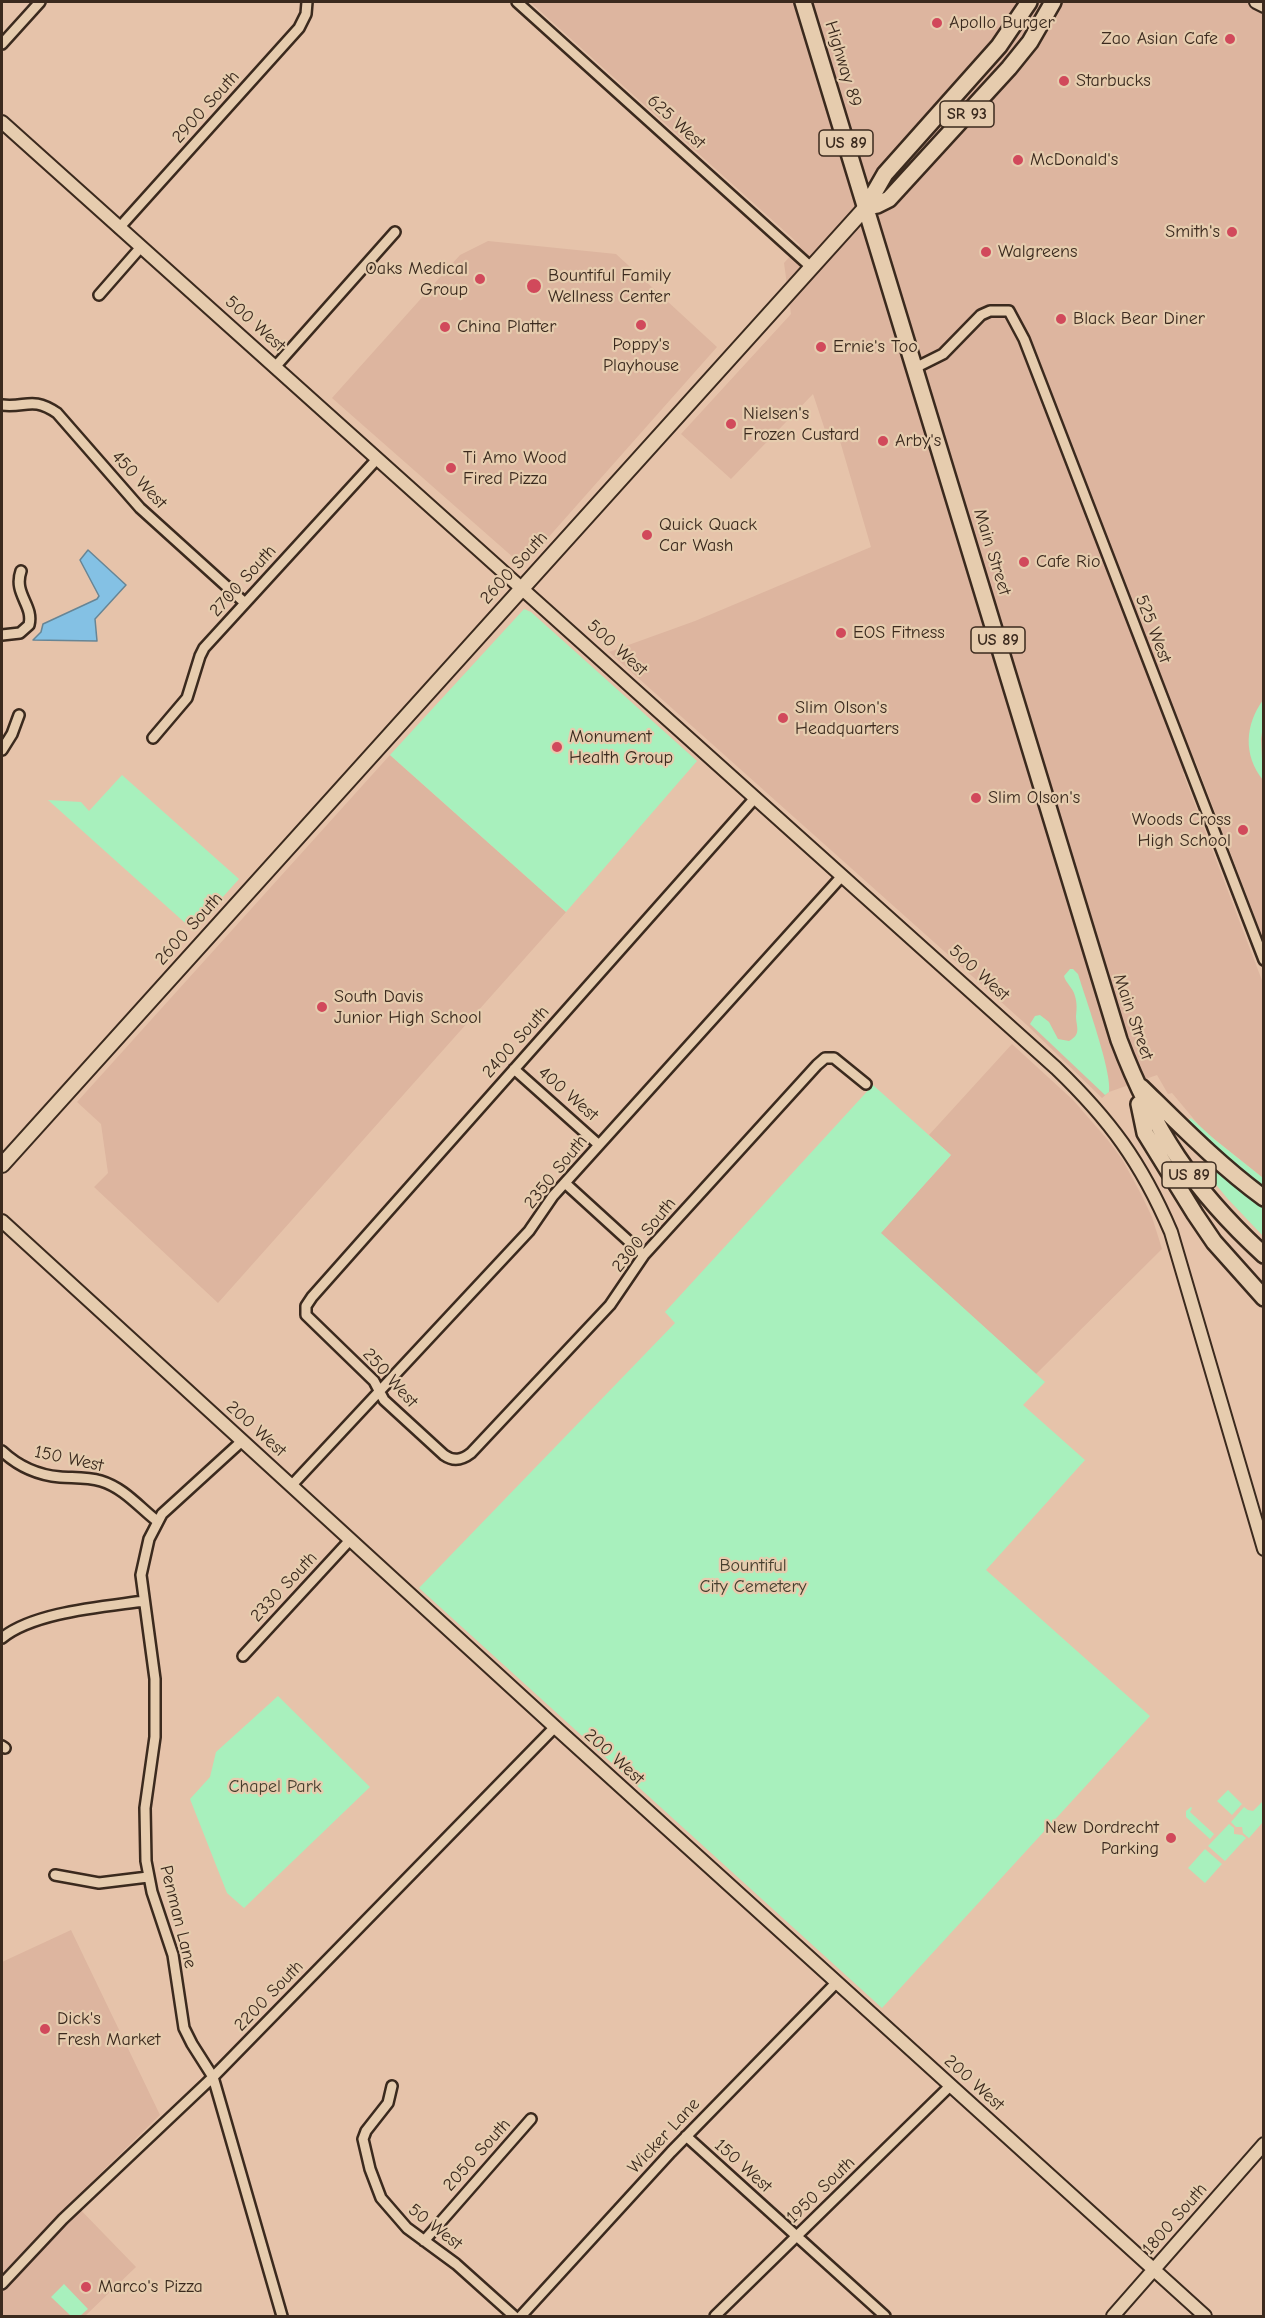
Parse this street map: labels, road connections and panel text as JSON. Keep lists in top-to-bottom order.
{
  "streets": {
    "main road": [
      "Highway 89",
      "SR 93",
      "US 89",
      "Main Street",
      "2600 South"
    ],
    "street": [
      "2900 South",
      "625 West",
      "500 West",
      "450 West",
      "2700 South",
      "525 West",
      "2400 South",
      "400 West",
      "2350 South",
      "2300 South",
      "250 West",
      "200 West",
      "150 West",
      "2330 South",
      "Penman Lane",
      "2200 South",
      "Wicker Lane",
      "2050 South",
      "1950 South",
      "1800 South",
      "50 West"
    ]
  },
  "crossings": [
    ["Highway 89", "SR 93"],
    ["Highway 89", "Main Street"],
    ["Highway 89", "2600 South"],
    ["2900 South", "500 West"],
    ["SR 93", "Main Street"],
    ["SR 93", "2600 South"],
    ["625 West", "2600 South"],
    ["US 89", "Main Street"],
    ["500 West", "2600 South"],
    ["500 West", "2700 South"],
    ["500 West", "2400 South"],
    ["500 West", "2350 South"],
    ["450 West", "2700 South"],
    ["Main Street", "2600 South"],
    ["Main Street", "525 West"],
    ["2400 South", "400 West"],
    ["2400 South", "250 West"],
    ["400 West", "2350 South"],
    ["2350 South", "250 West"],
    ["2350 South", "200 West"],
    ["2300 South", "250 West"],
    ["200 West", "2330 South"],
    ["200 West", "Penman Lane"],
    ["200 West", "2200 South"],
    ["200 West", "Wicker Lane"],
    ["200 West", "1950 South"],
    ["200 West", "1800 South"],
    ["150 West", "Penman Lane"],
    ["150 West", "Wicker Lane"],
    ["150 West", "1950 South"],
    ["Penman Lane", "2200 South"],
    ["2050 South", "50 West"]
  ],
  "parks": ["Bountiful City Cemetery", "Chapel Park"],
  "places": [
    "Apollo Burger",
    "Zao Asian Cafe",
    "Starbucks",
    "McDonald's",
    "Smith's",
    "Walgreens",
    "Oaks Medical Group",
    "Bountiful Family Wellness Center",
    "Black Bear Diner",
    "Poppy's Playhouse",
    "China Platter",
    "Ernie's Too",
    "Nielsen's Frozen Custard",
    "Arby's",
    "Ti Amo Wood Fired Pizza",
    "Quick Quack Car Wash",
    "Cafe Rio",
    "EOS Fitness",
    "Slim Olson's Headquarters",
    "Monument Health Group",
    "Slim Olson's",
    "Woods Cross High School",
    "South Davis Junior High School",
    "New Dordrecht Parking",
    "Dick's Fresh Market",
    "Marco's Pizza"
  ]
}
